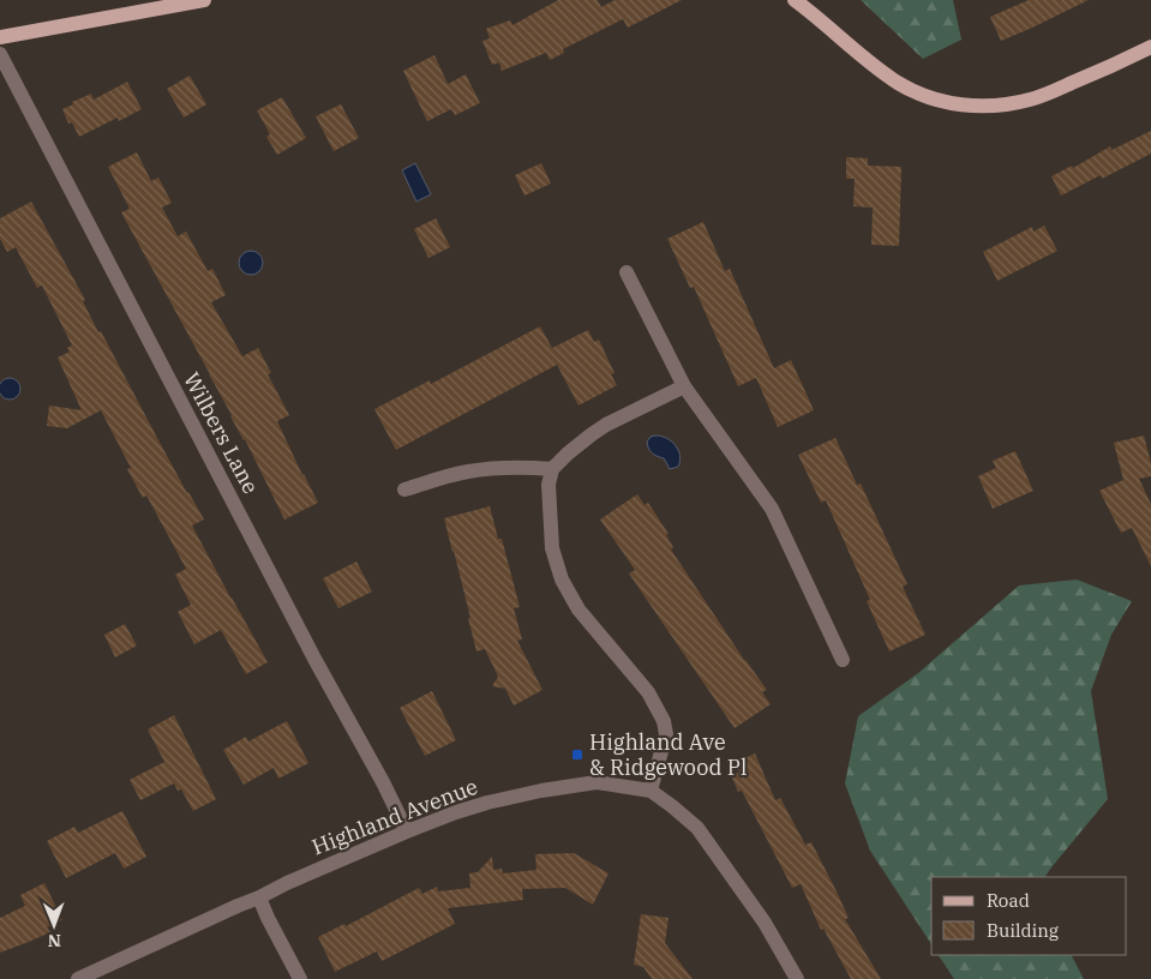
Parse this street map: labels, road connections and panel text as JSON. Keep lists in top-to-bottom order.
{
  "streets": {
    "street": ["Wilbers Lane", "Highland Avenue"]
  },
  "crossings": [
    ["Wilbers Lane", "Highland Avenue"]
  ],
  "places": {
    "transit": ["Highland Ave & Ridgewood Pl"]
  },
  "legend": ["Road", "Building"],
  "north": "bottom"
}
